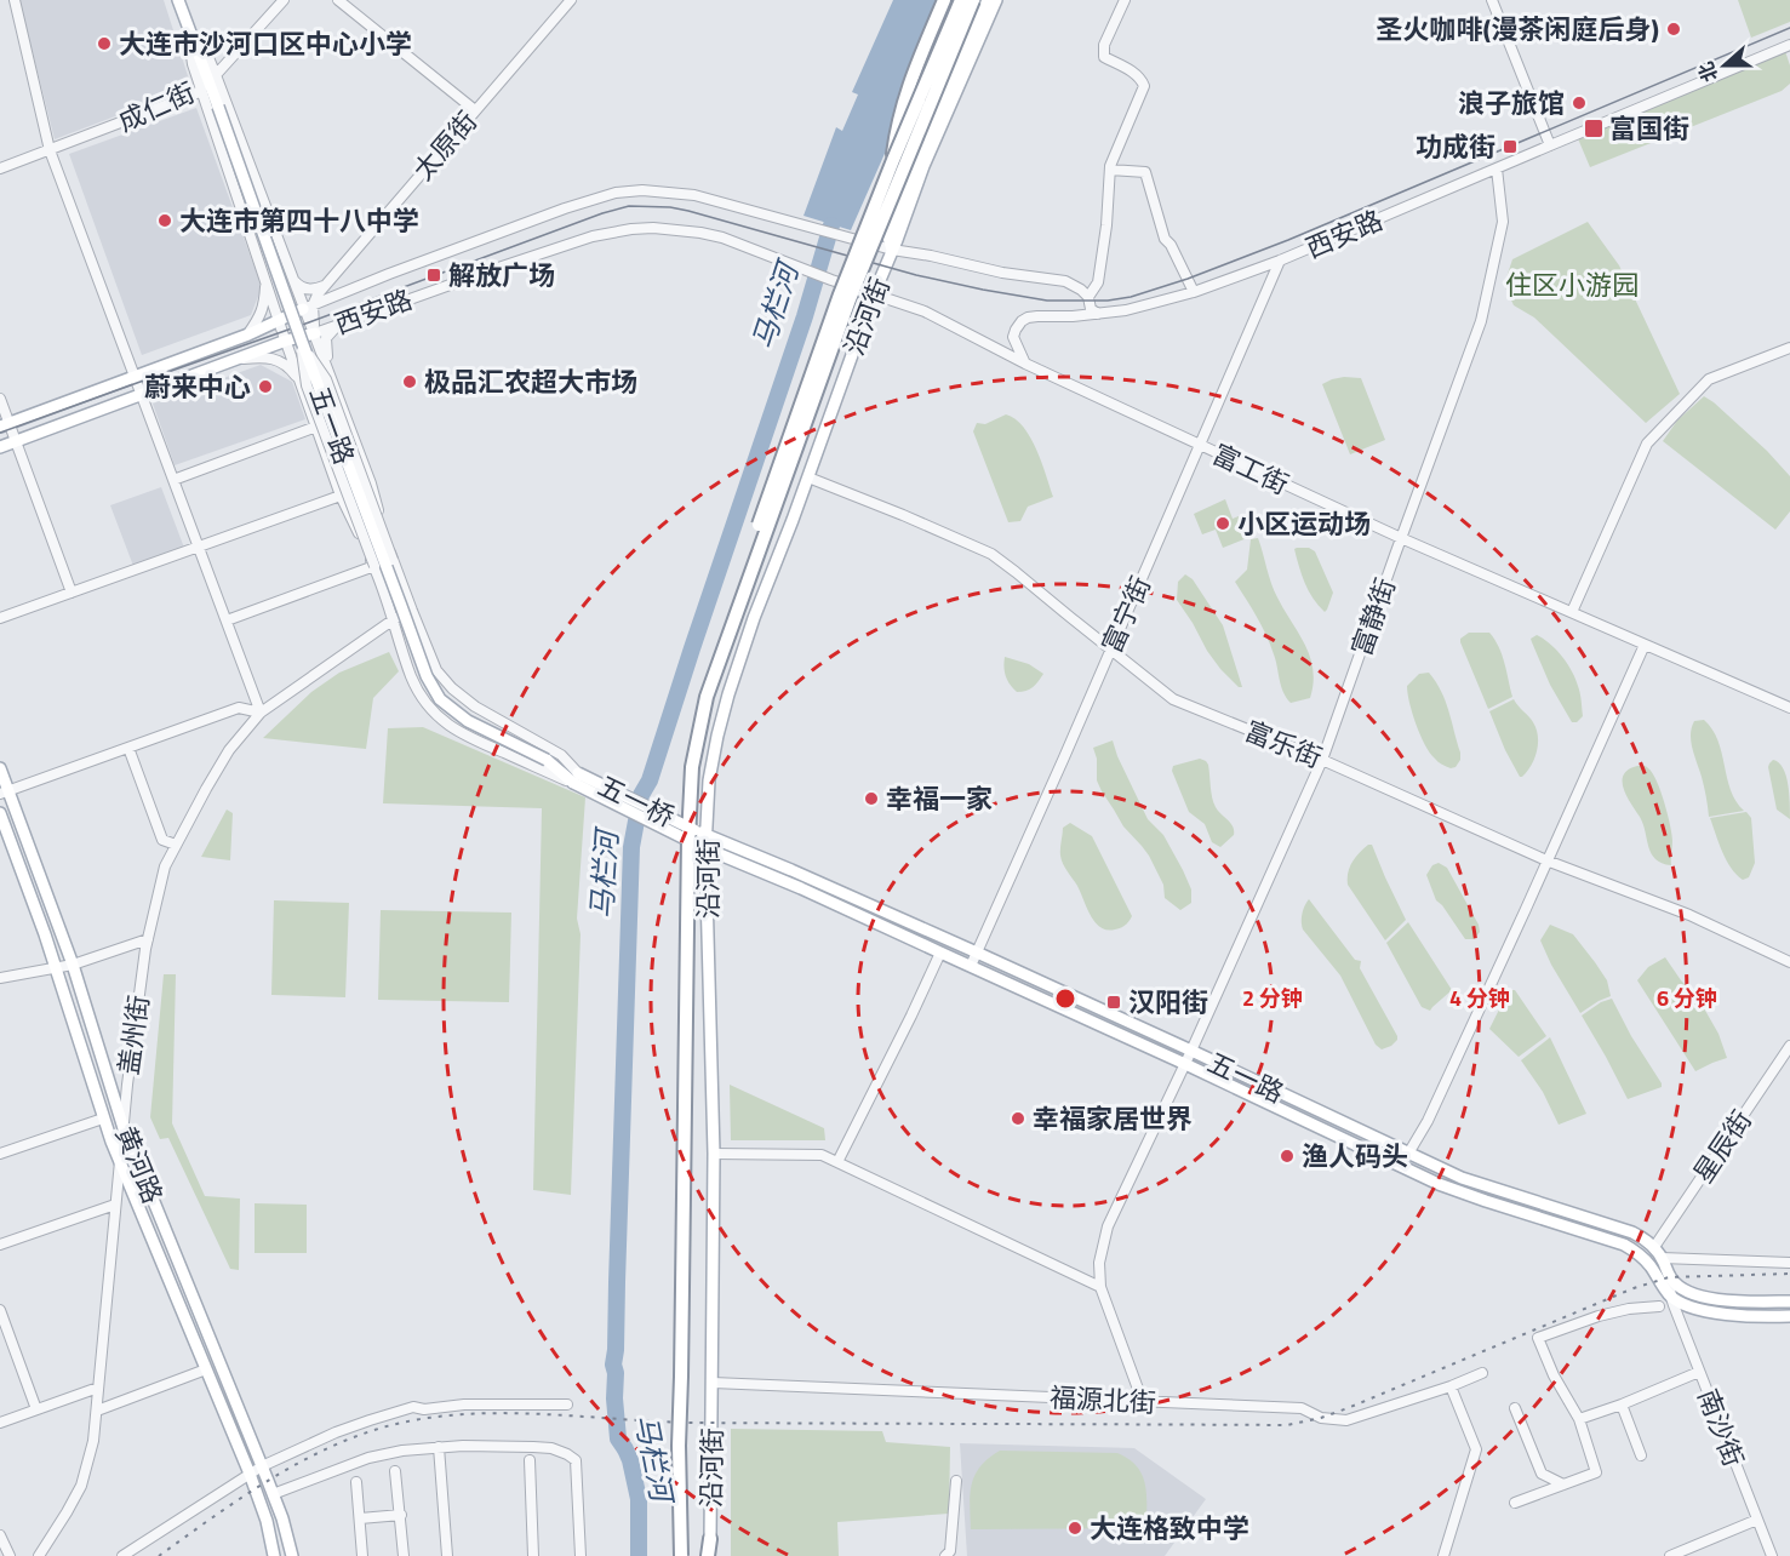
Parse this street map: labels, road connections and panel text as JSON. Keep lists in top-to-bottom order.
{
  "streets": {
    "main road": [
      "西安路",
      "沿河街",
      "五一路",
      "五一桥",
      "黄河路"
    ],
    "street": [
      "成仁街",
      "太原街",
      "富工街",
      "富宁街",
      "富静街",
      "富乐街",
      "盖州街",
      "星辰街",
      "福源北街",
      "南沙街"
    ]
  },
  "crossings": [
    ["成仁街", "五一路"],
    ["太原街", "西安路"],
    ["西安路", "沿河街"],
    ["西安路", "富工街"],
    ["西安路", "富宁街"],
    ["西安路", "富静街"],
    ["沿河街", "五一路"],
    ["沿河街", "富工街"],
    ["沿河街", "富乐街"],
    ["沿河街", "五一桥"],
    ["沿河街", "福源北街"],
    ["五一路", "富宁街"],
    ["五一路", "富静街"],
    ["五一路", "五一桥"],
    ["五一路", "星辰街"],
    ["五一路", "南沙街"],
    ["富工街", "富宁街"],
    ["富工街", "富静街"],
    ["富宁街", "富乐街"],
    ["富静街", "富乐街"],
    ["盖州街", "黄河路"]
  ],
  "water": ["马栏河"],
  "parks": ["住区小游园"],
  "places": {
    "other": [
      "圣火咖啡(漫茶闲庭后身)",
      "大连市沙河口区中心小学",
      "浪子旅馆",
      "大连市第四十八中学",
      "极品汇农超大市场",
      "蔚来中心",
      "小区运动场",
      "幸福一家",
      "幸福家居世界",
      "渔人码头",
      "大连格致中学"
    ],
    "transit": [
      "富国街",
      "功成街",
      "解放广场",
      "汉阳街"
    ]
  },
  "north": "left",
  "rings": ["2 分钟", "4 分钟", "6 分钟"]
}
